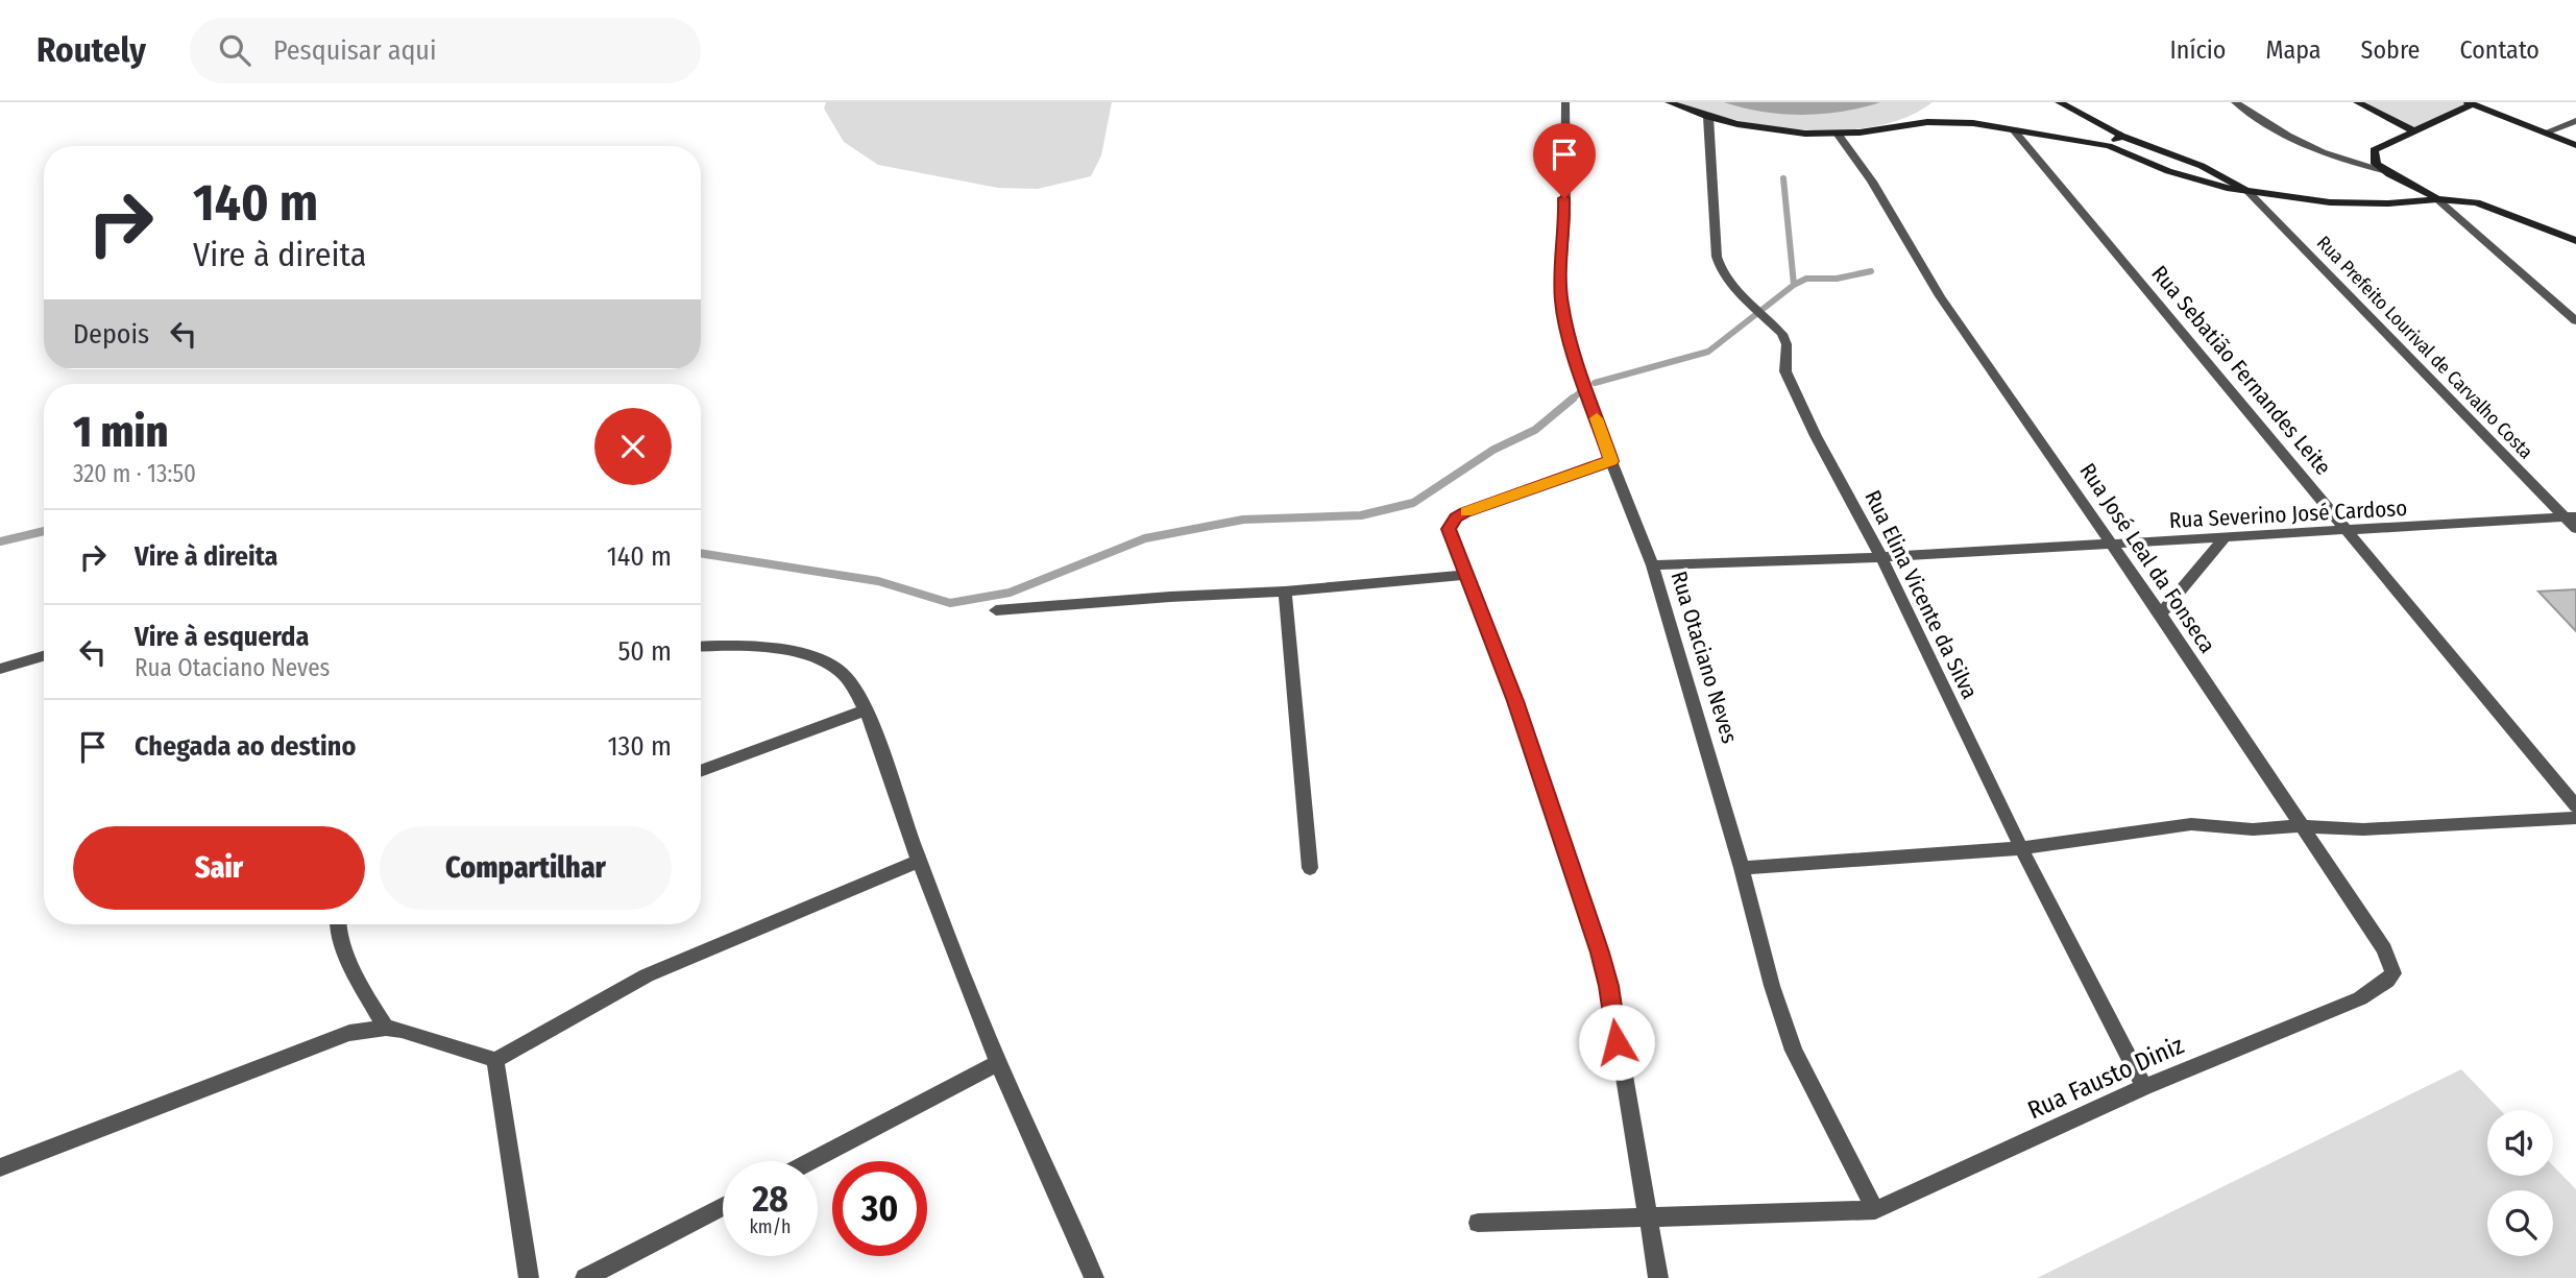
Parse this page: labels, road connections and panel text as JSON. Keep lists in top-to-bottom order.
{
  "streets": {
    "street": [
      "Rua Prefeito Lourival de Carvalho Costa",
      "Rua Sebatião Fernandes Leite",
      "Rua Severino José Cardoso",
      "Rua José Leal da Fonseca",
      "Rua Elina Vicente da Silva",
      "Rua Otaciano Neves",
      "Rua Fausto Diniz"
    ]
  },
  "crossings": [
    ["Rua Prefeito Lourival de Carvalho Costa", "Rua Severino José Cardoso"],
    ["Rua Sebatião Fernandes Leite", "Rua Severino José Cardoso"],
    ["Rua Severino José Cardoso", "Rua José Leal da Fonseca"],
    ["Rua Severino José Cardoso", "Rua Elina Vicente da Silva"],
    ["Rua Severino José Cardoso", "Rua Otaciano Neves"],
    ["Rua José Leal da Fonseca", "Rua Fausto Diniz"],
    ["Rua Elina Vicente da Silva", "Rua Fausto Diniz"],
    ["Rua Otaciano Neves", "Rua Fausto Diniz"]
  ],
  "page": {
    "header": "Routely",
    "search": "Pesquisar aqui",
    "nav": [
      "Início",
      "Mapa",
      "Sobre",
      "Contato"
    ],
    "turn": ["140 m", "Vire à direita"],
    "then": "Depois",
    "heading": ["1 min", "320 m · 13:50"],
    "list": [
      {
        "name": "Vire à direita",
        "value": "140 m"
      },
      {
        "name": "Vire à esquerda",
        "note": "Rua Otaciano Neves",
        "value": "50 m"
      },
      {
        "name": "Chegada ao destino",
        "value": "130 m"
      }
    ],
    "buttons": ["Sair", "Compartilhar"],
    "speed": "28 km/h",
    "limit": "30"
  }
}
